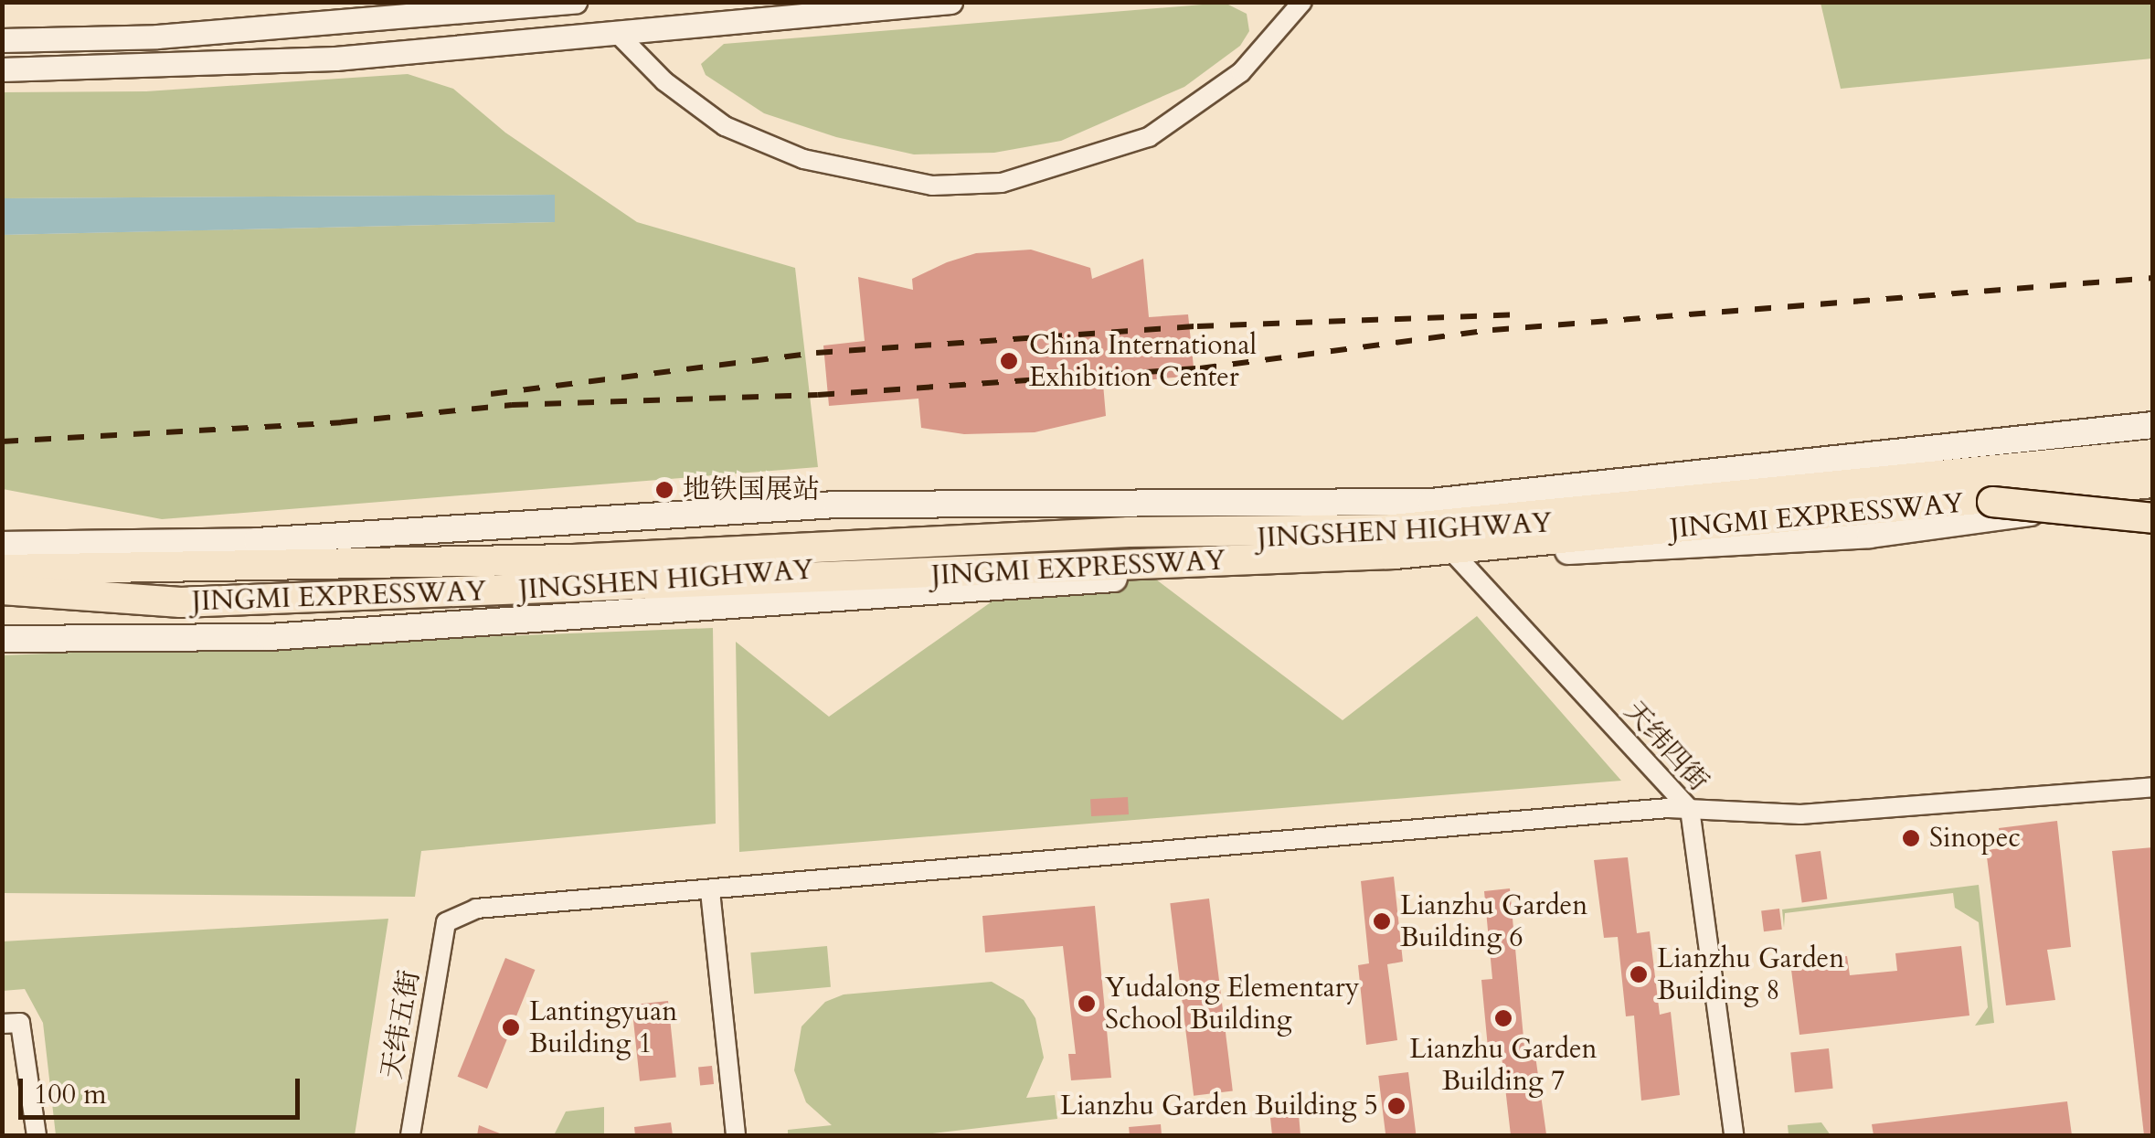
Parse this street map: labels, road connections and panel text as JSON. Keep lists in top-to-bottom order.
{
  "streets": {
    "highway": ["JINGMI EXPRESSWAY"],
    "main road": ["JINGSHEN HIGHWAY"],
    "street": ["天纬四街", "天纬五街"]
  },
  "crossings": [
    ["JINGSHEN HIGHWAY", "天纬四街"]
  ],
  "places": [
    "China International Exhibition Center",
    "地铁国展站",
    "Sinopec",
    "Lianzhu Garden Building 6",
    "Lianzhu Garden Building 8",
    "Yudalong Elementary School Building",
    "Lianzhu Garden Building 7",
    "Lantingyuan Building 1",
    "Lianzhu Garden Building 5"
  ],
  "scale_bar": "100 m"
}
